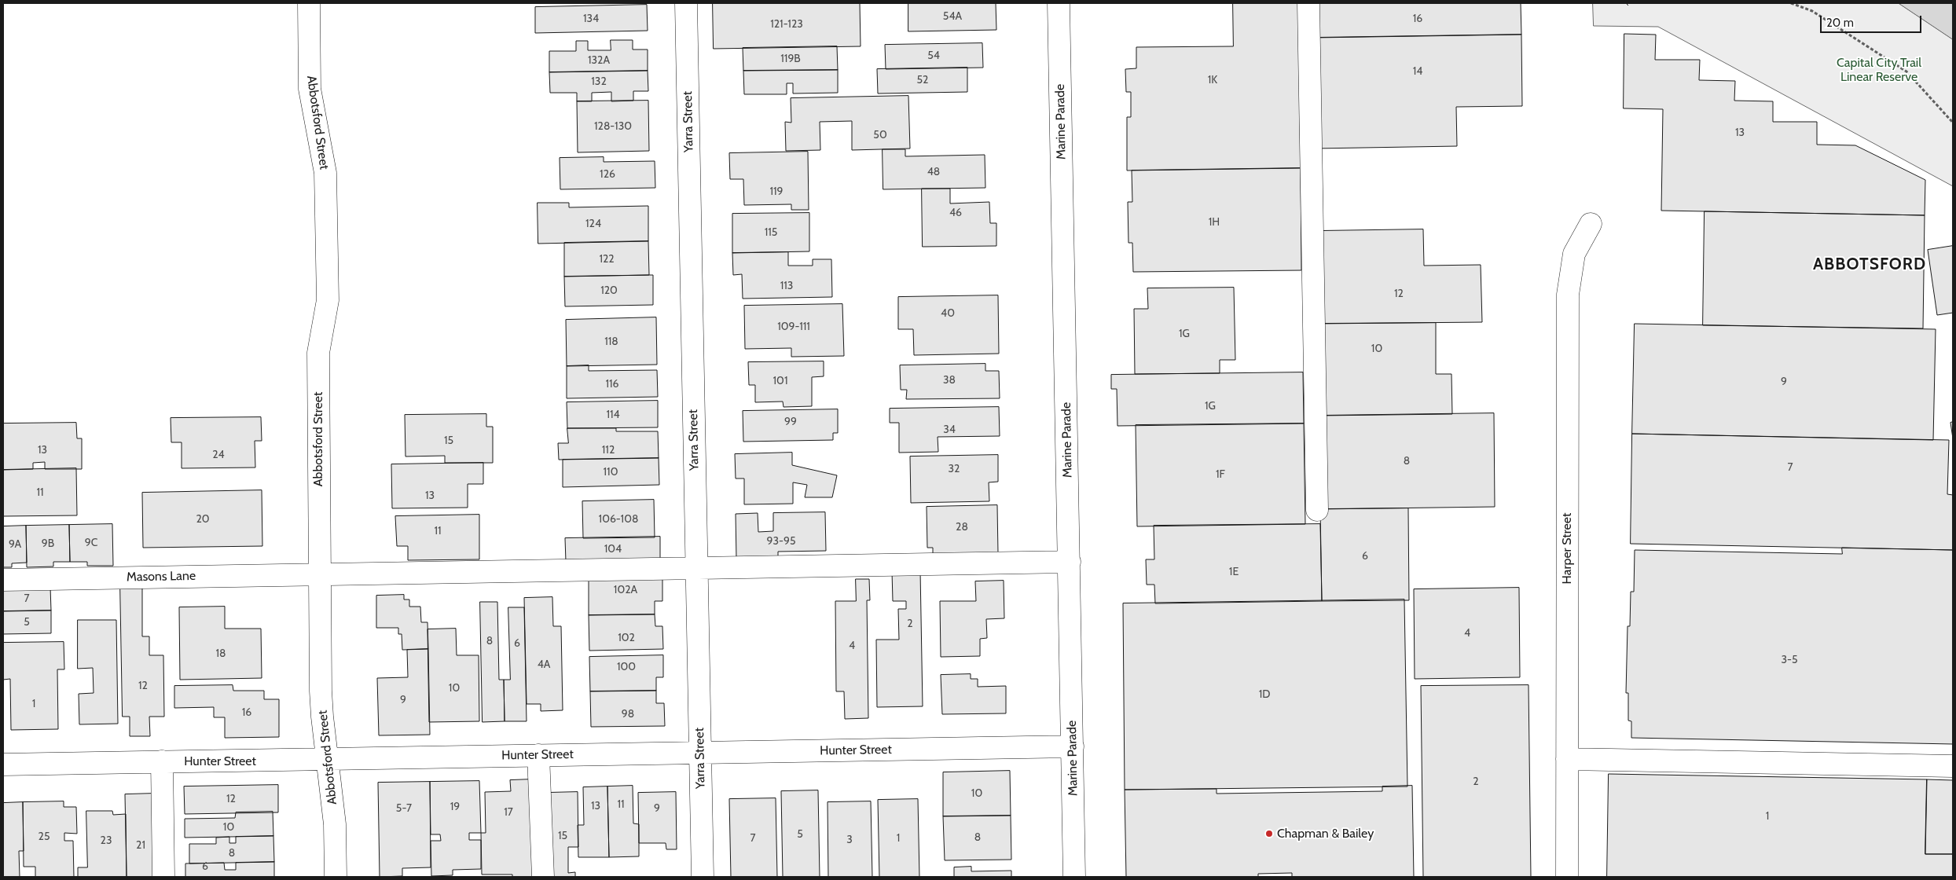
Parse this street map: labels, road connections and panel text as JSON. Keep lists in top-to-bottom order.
{
  "streets": {
    "street": [
      "Yarra Street",
      "Marine Parade",
      "Abbotsford Street",
      "Harper Street",
      "Masons Lane",
      "Hunter Street"
    ]
  },
  "crossings": [
    ["Yarra Street", "Masons Lane"],
    ["Yarra Street", "Hunter Street"],
    ["Marine Parade", "Masons Lane"],
    ["Marine Parade", "Hunter Street"],
    ["Abbotsford Street", "Masons Lane"],
    ["Abbotsford Street", "Hunter Street"]
  ],
  "districts": ["ABBOTSFORD"],
  "parks": ["Capital City Trail Linear Reserve"],
  "places": ["Chapman & Bailey"],
  "house_numbers": [
    "54A",
    "134",
    "16",
    "121-123",
    "54",
    "119B",
    "132A",
    "14",
    "52",
    "1K",
    "132",
    "128-130",
    "13",
    "50",
    "48",
    "126",
    "119",
    "46",
    "1H",
    "124",
    "115",
    "122",
    "113",
    "120",
    "12",
    "40",
    "109-111",
    "1G",
    "118",
    "10",
    "38",
    "101",
    "9",
    "116",
    "1G",
    "114",
    "99",
    "34",
    "15",
    "13",
    "112",
    "24",
    "8",
    "7",
    "32",
    "110",
    "1F",
    "11",
    "13",
    "20",
    "106-108",
    "28",
    "11",
    "93-95",
    "9C",
    "9B",
    "9A",
    "104",
    "6",
    "1E",
    "102A",
    "7",
    "5",
    "2",
    "4",
    "102",
    "8",
    "6",
    "4",
    "18",
    "3-5",
    "4A",
    "100",
    "12",
    "10",
    "1D",
    "9",
    "1",
    "16",
    "98",
    "2",
    "10",
    "12",
    "11",
    "13",
    "19",
    "5-7",
    "9",
    "17",
    "1",
    "10",
    "5",
    "15",
    "25",
    "8",
    "7",
    "1",
    "3",
    "23",
    "21",
    "8",
    "6"
  ],
  "scale_bar": "20 m"
}
